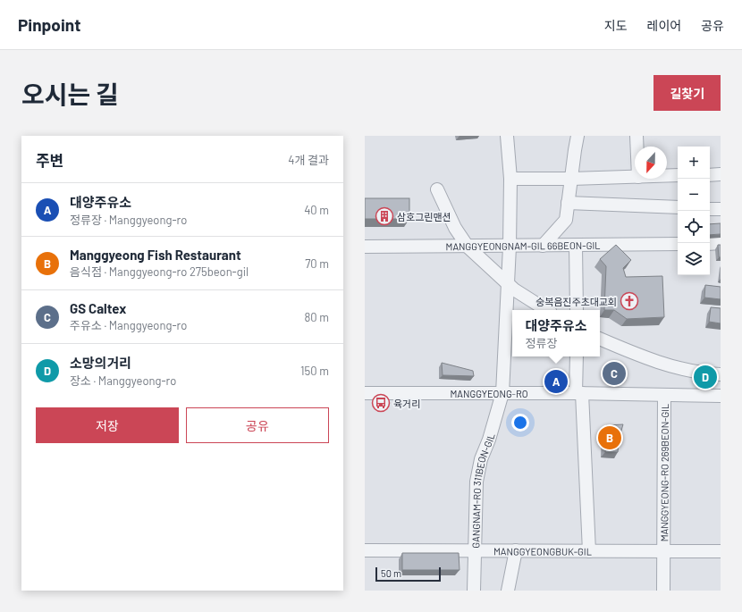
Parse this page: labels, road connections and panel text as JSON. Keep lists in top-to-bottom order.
{
  "streets": {
    "street": [
      "MANGGYEONGNAM-GIL 66BEON-GIL",
      "MANGGYEONG-RO",
      "MANGGYEONG-RO 269BEON-GIL",
      "GANGNAM-RO 311BEON-GIL",
      "MANGGYEONGBUK-GIL"
    ]
  },
  "crossings": [
    ["MANGGYEONGNAM-GIL 66BEON-GIL", "GANGNAM-RO 311BEON-GIL"],
    ["MANGGYEONG-RO", "MANGGYEONG-RO 269BEON-GIL"],
    ["MANGGYEONG-RO", "GANGNAM-RO 311BEON-GIL"],
    ["MANGGYEONG-RO 269BEON-GIL", "MANGGYEONGBUK-GIL"],
    ["GANGNAM-RO 311BEON-GIL", "MANGGYEONGBUK-GIL"]
  ],
  "places": {
    "building": ["삼호그린맨션"],
    "church": ["숭복음진주초대교회"],
    "bus stop": ["육거리"]
  },
  "scale_bar": "50 m",
  "north": "bottom",
  "page": {
    "header": "Pinpoint",
    "nav": ["지도", "레이어", "공유"],
    "title": "오시는 길",
    "buttons": [
      "길찾기",
      ["저장", "공유"]
    ],
    "heading": ["주변", "4개 결과"],
    "map_buttons": ["+", "−"],
    "list": [
      {
        "mark": "A",
        "name": "대양주유소",
        "note": "정류장 · Manggyeong-ro",
        "value": "40 m"
      },
      {
        "mark": "B",
        "name": "Manggyeong Fish Restaurant",
        "note": "음식점 · Manggyeong-ro 275beon-gil",
        "value": "70 m"
      },
      {
        "mark": "C",
        "name": "GS Caltex",
        "note": "주유소 · Manggyeong-ro",
        "value": "80 m"
      },
      {
        "mark": "D",
        "name": "소망의거리",
        "note": "장소 · Manggyeong-ro",
        "value": "150 m"
      }
    ],
    "popup": ["대양주유소", "정류장"],
    "pins": [
      "C",
      "D",
      "A",
      "B"
    ],
    "scale": "50 m"
  }
}
